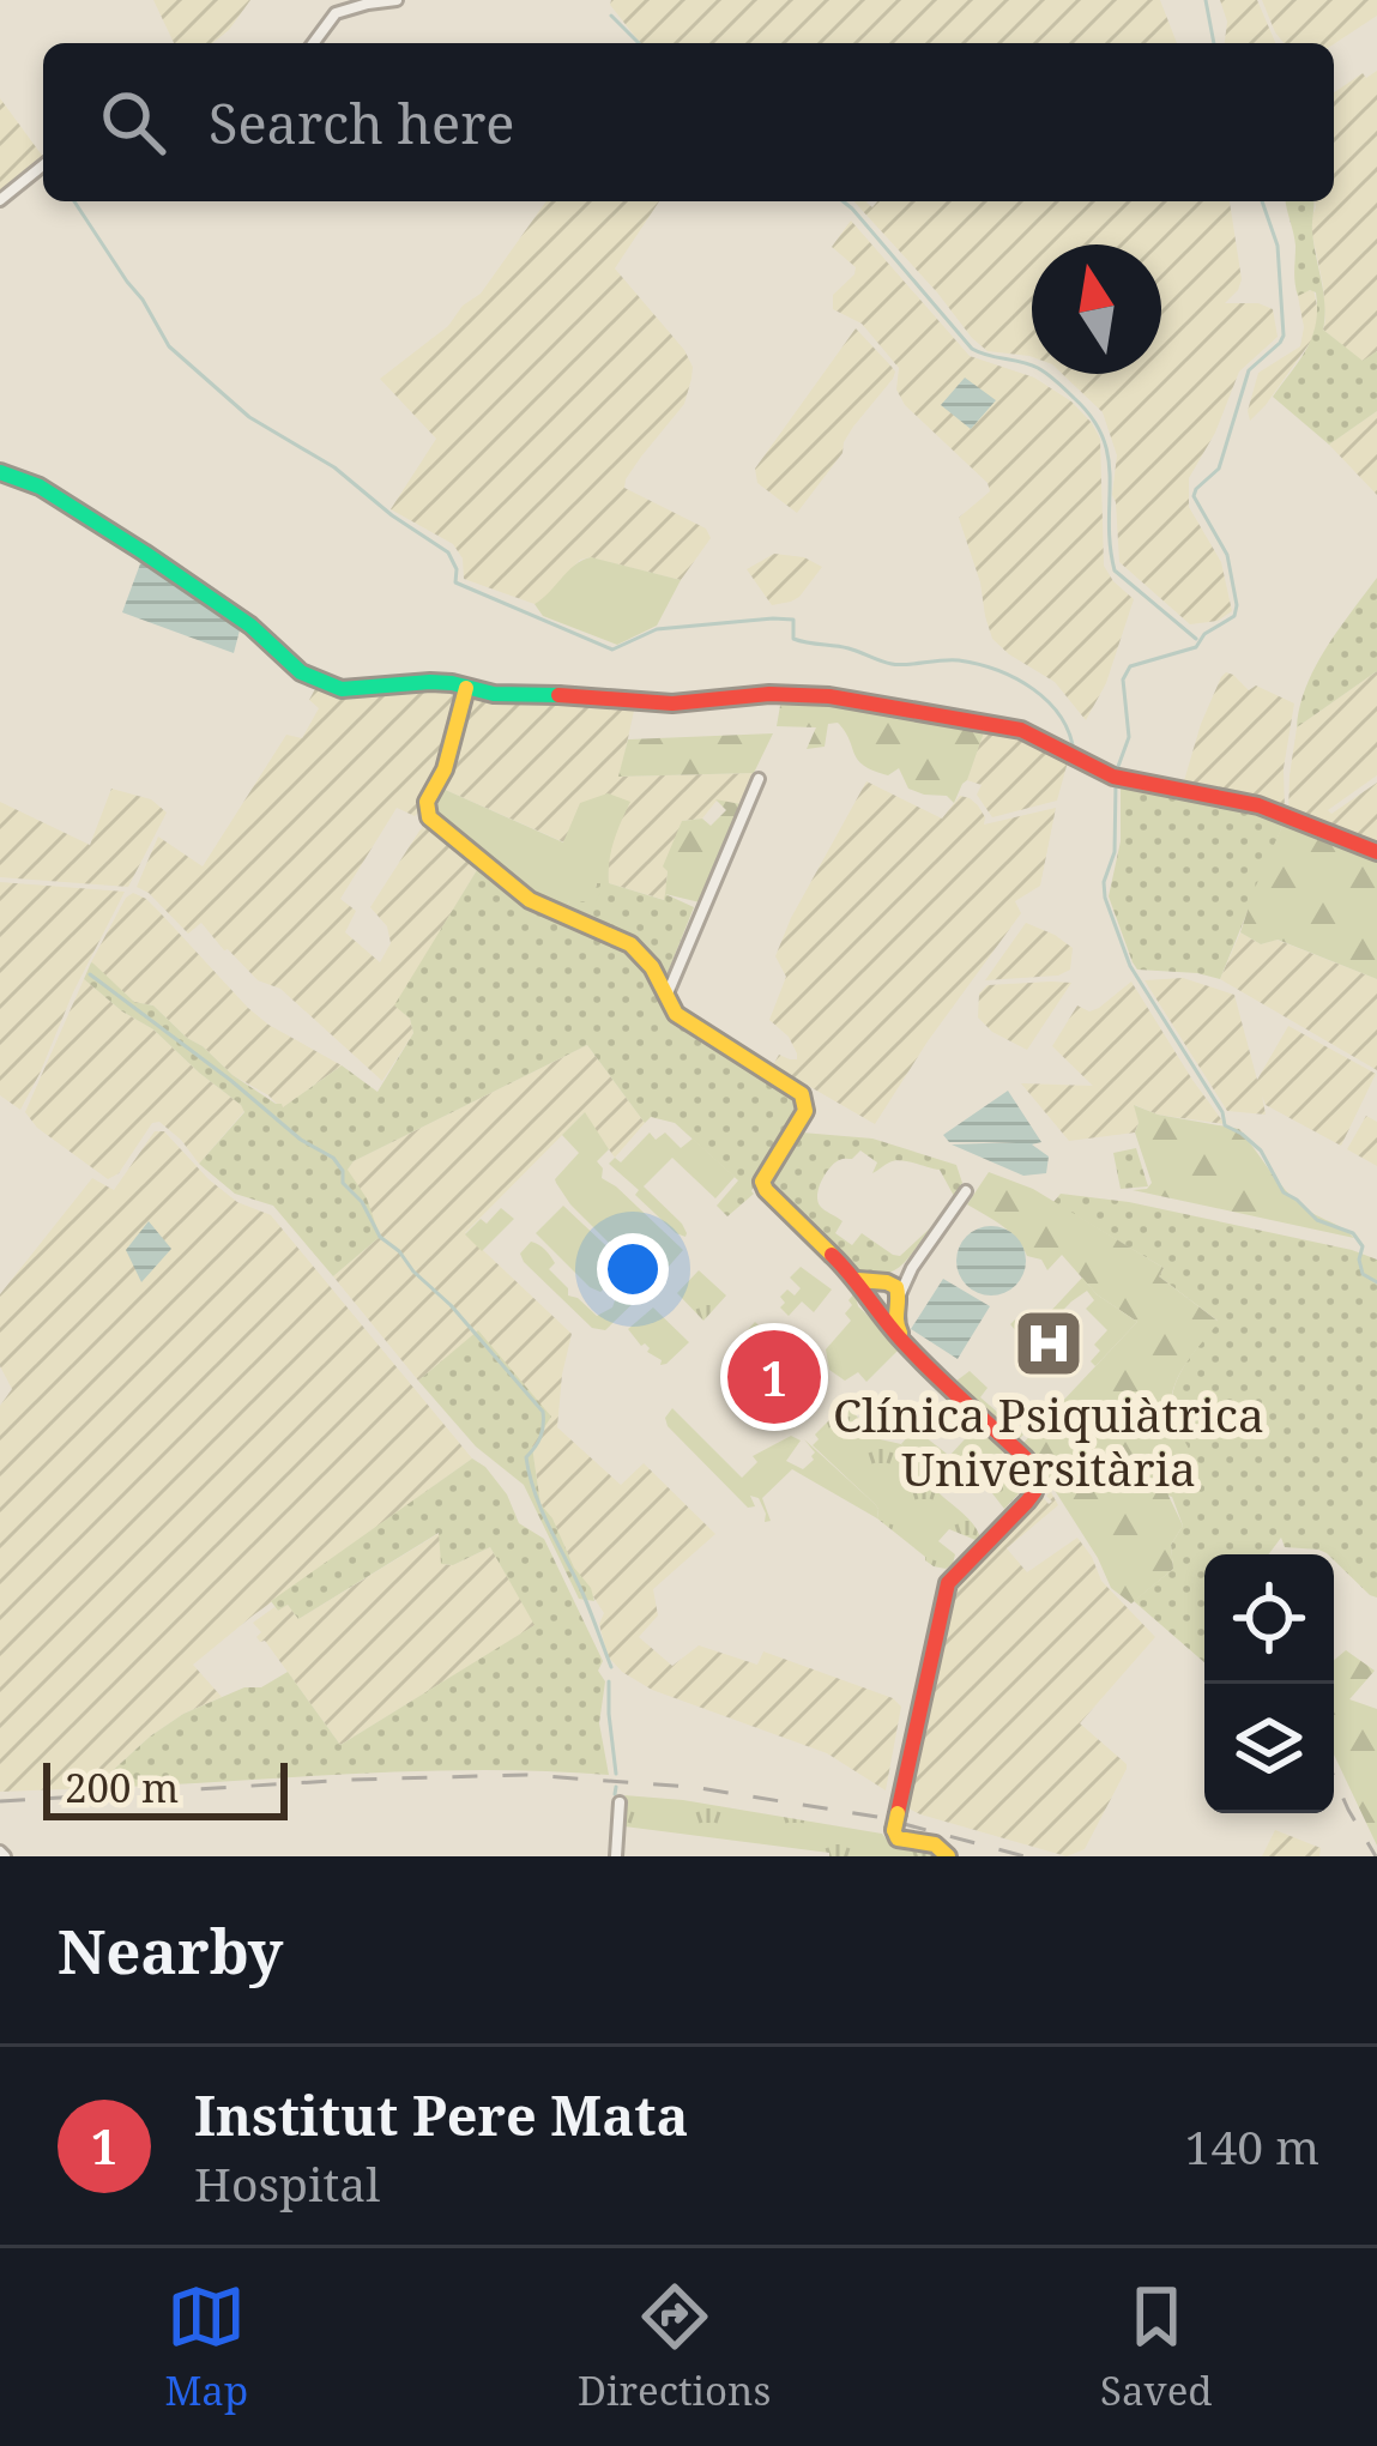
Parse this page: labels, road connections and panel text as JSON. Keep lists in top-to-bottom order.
{
  "places": {
    "hospital": ["Clínica Psiquiàtrica Universitària"]
  },
  "scale_bar": "200 m",
  "north": "top",
  "page": {
    "search": "Search here",
    "pins": "1",
    "scale": "200 m",
    "heading": "Nearby",
    "list": [
      {
        "mark": "1",
        "name": "Institut Pere Mata",
        "note": "Hospital",
        "value": "140 m"
      }
    ],
    "nav": ["Map", "Directions", "Saved"]
  }
}
